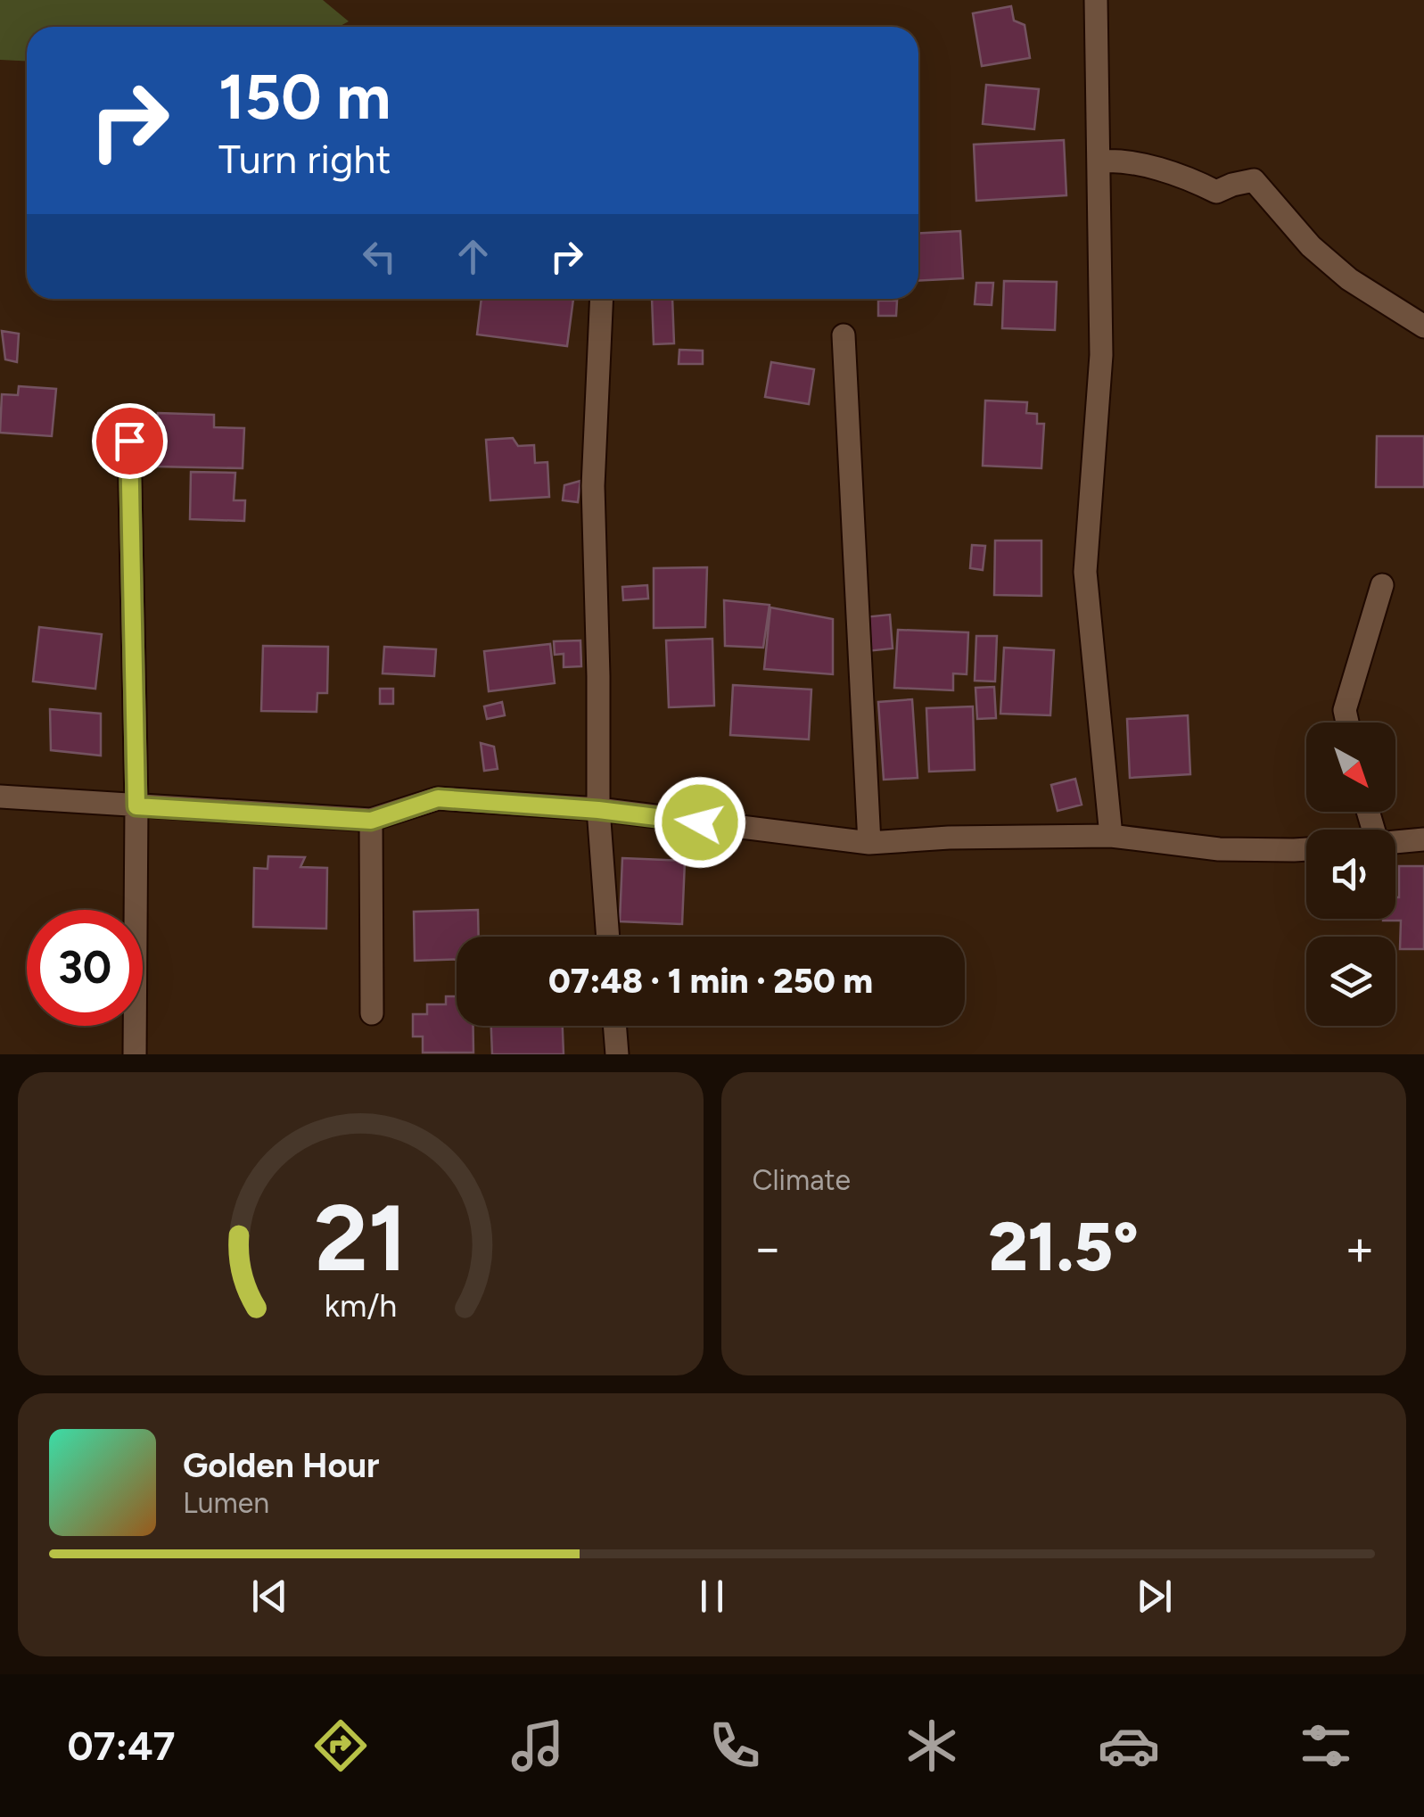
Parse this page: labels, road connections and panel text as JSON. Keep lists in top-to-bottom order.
{
  "north": "bottom right",
  "page": {
    "turn": ["150 m", "Turn right"],
    "limit": "30",
    "trip": "07:48 · 1 min · 250 m",
    "tile": "Climate",
    "heat": ["−", "21.5°", "+"],
    "song": ["Golden Hour", "Lumen"],
    "tabs": "07:47",
    "gauge": ["21", "km/h"]
  }
}
